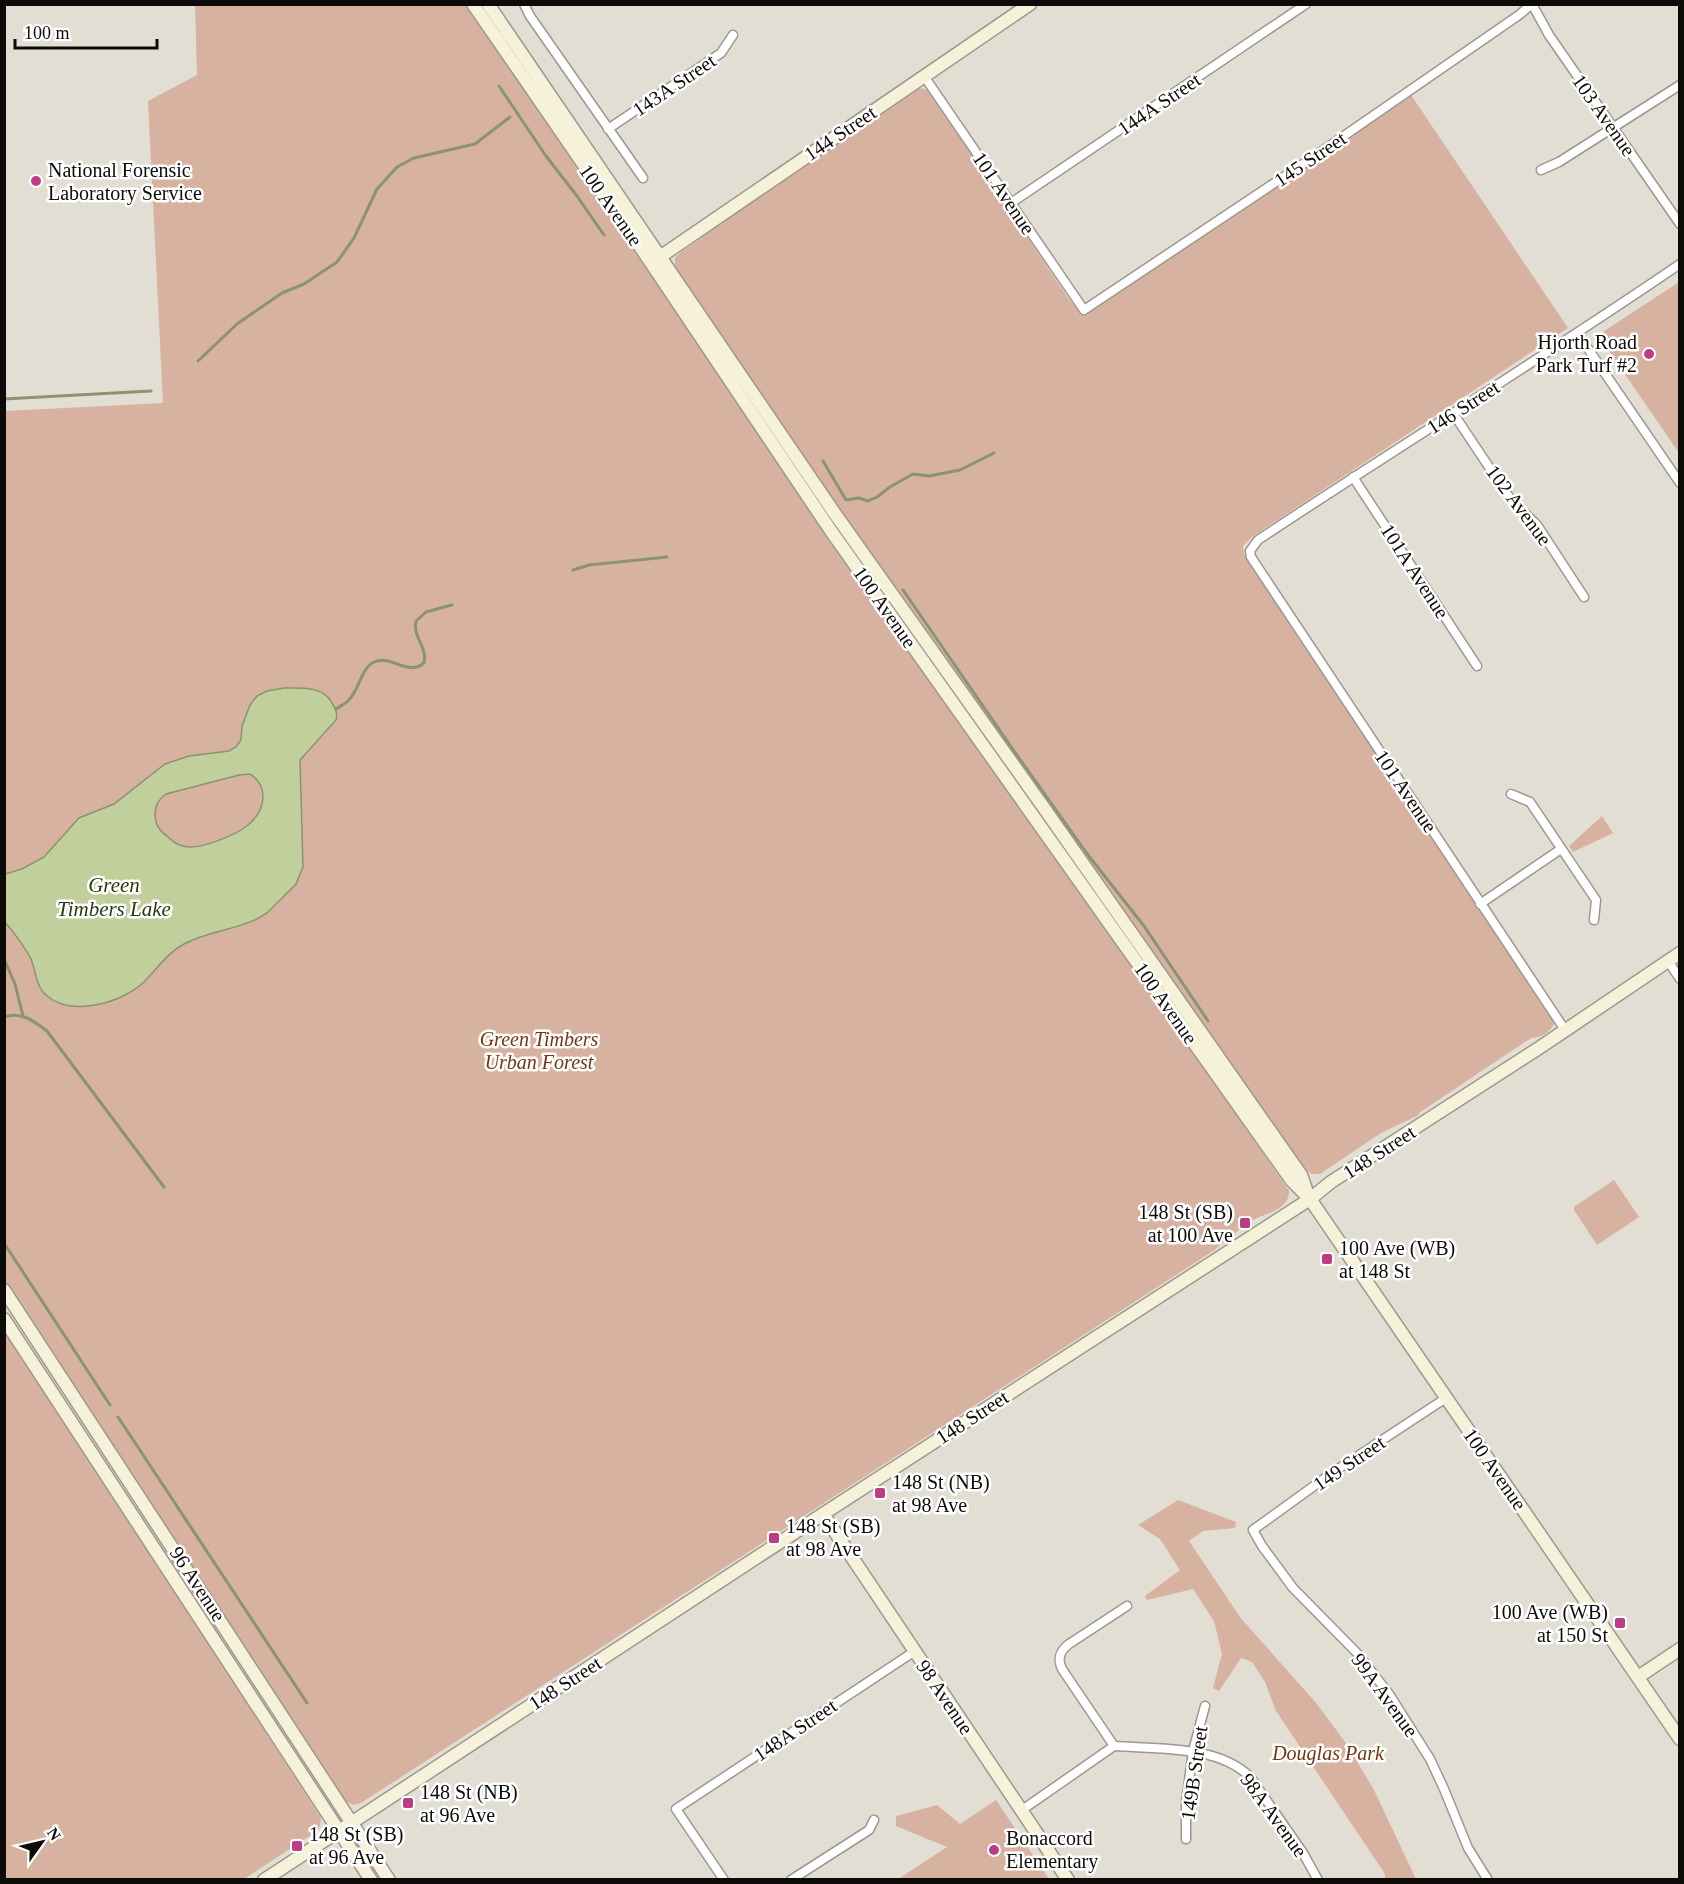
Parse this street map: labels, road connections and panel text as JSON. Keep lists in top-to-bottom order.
{
  "streets": {
    "main road": [
      "144 Street",
      "100 Avenue",
      "148 Street",
      "96 Avenue",
      "98 Avenue"
    ],
    "street": [
      "143A Street",
      "144A Street",
      "103 Avenue",
      "145 Street",
      "101 Avenue",
      "146 Street",
      "102 Avenue",
      "101A Avenue",
      "149 Street",
      "99A Avenue",
      "148A Street",
      "149B Street",
      "98A Avenue"
    ]
  },
  "crossings": [
    ["144A Street", "101 Avenue"],
    ["103 Avenue", "145 Street"],
    ["144 Street", "101 Avenue"],
    ["144 Street", "100 Avenue"],
    ["145 Street", "101 Avenue"],
    ["101 Avenue", "146 Street"],
    ["101 Avenue", "148 Street"],
    ["100 Avenue", "148 Street"],
    ["100 Avenue", "149 Street"],
    ["146 Street", "102 Avenue"],
    ["146 Street", "101A Avenue"],
    ["148 Street", "96 Avenue"],
    ["148 Street", "98 Avenue"],
    ["149 Street", "99A Avenue"],
    ["98 Avenue", "148A Street"],
    ["149B Street", "98A Avenue"]
  ],
  "water": ["Green Timbers Lake"],
  "parks": ["Green Timbers Urban Forest", "Douglas Park"],
  "places": {
    "other": ["National Forensic Laboratory Service", "Hjorth Road Park Turf #2", "Bonaccord Elementary"],
    "transit": [
      "148 St (SB) at 100 Ave",
      "100 Ave (WB) at 148 St",
      "148 St (NB) at 98 Ave",
      "148 St (SB) at 98 Ave",
      "100 Ave (WB) at 150 St",
      "148 St (NB) at 96 Ave",
      "148 St (SB) at 96 Ave"
    ]
  },
  "scale_bar": "100 m",
  "north": "top right"
}
